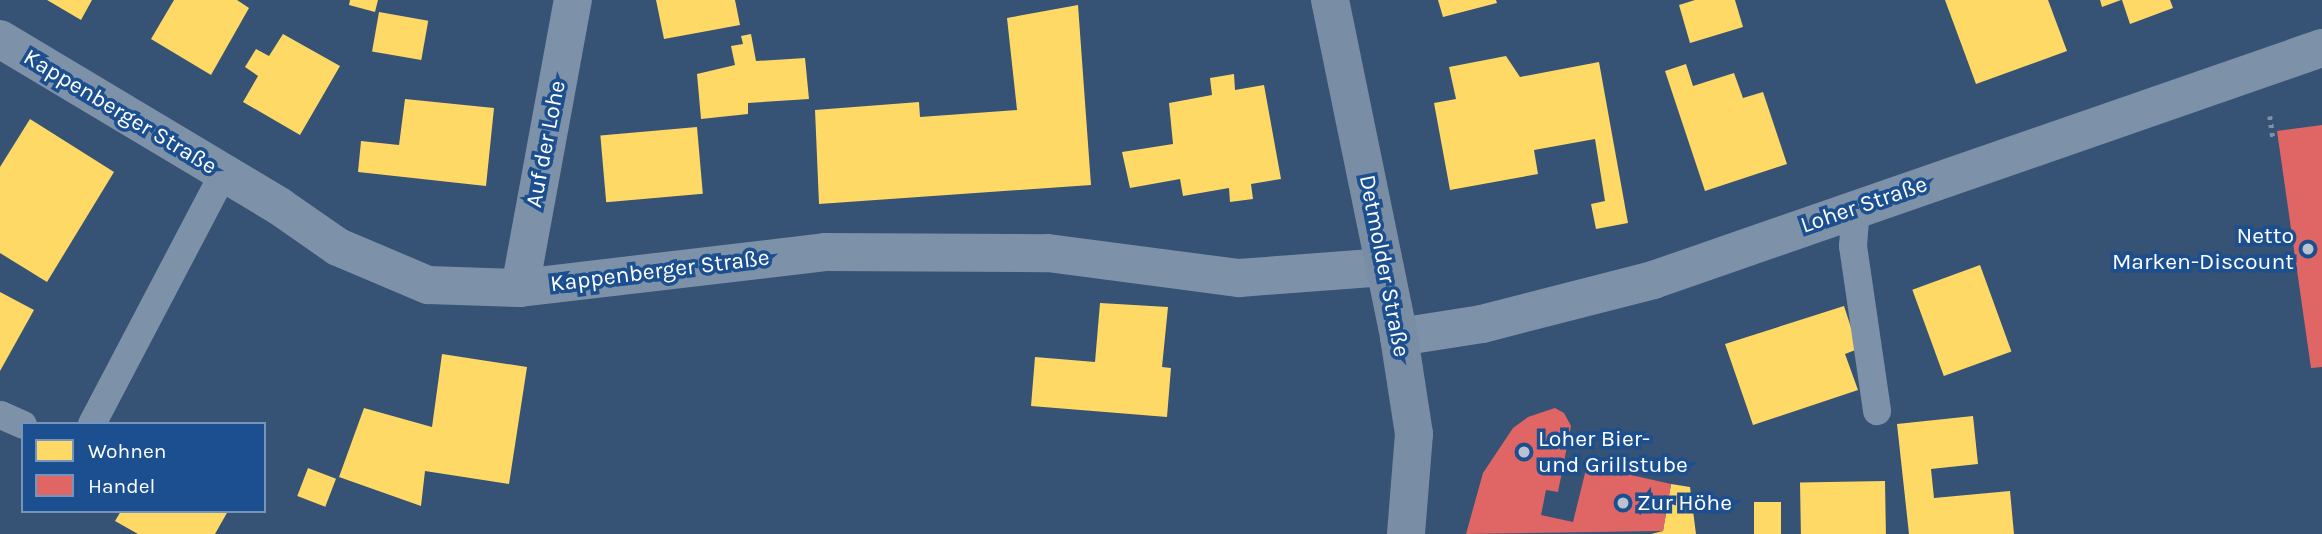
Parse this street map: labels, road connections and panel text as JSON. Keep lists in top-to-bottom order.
{
  "streets": {
    "main road": ["Detmolder Straße"],
    "street": ["Kappenberger Straße", "Auf der Lohe", "Loher Straße"]
  },
  "crossings": [
    ["Kappenberger Straße", "Auf der Lohe"],
    ["Kappenberger Straße", "Detmolder Straße"],
    ["Loher Straße", "Detmolder Straße"]
  ],
  "places": ["Netto Marken-Discount", "Loher Bier- und Grillstube", "Zur Höhe"],
  "legend": ["Wohnen", "Handel"]
}
